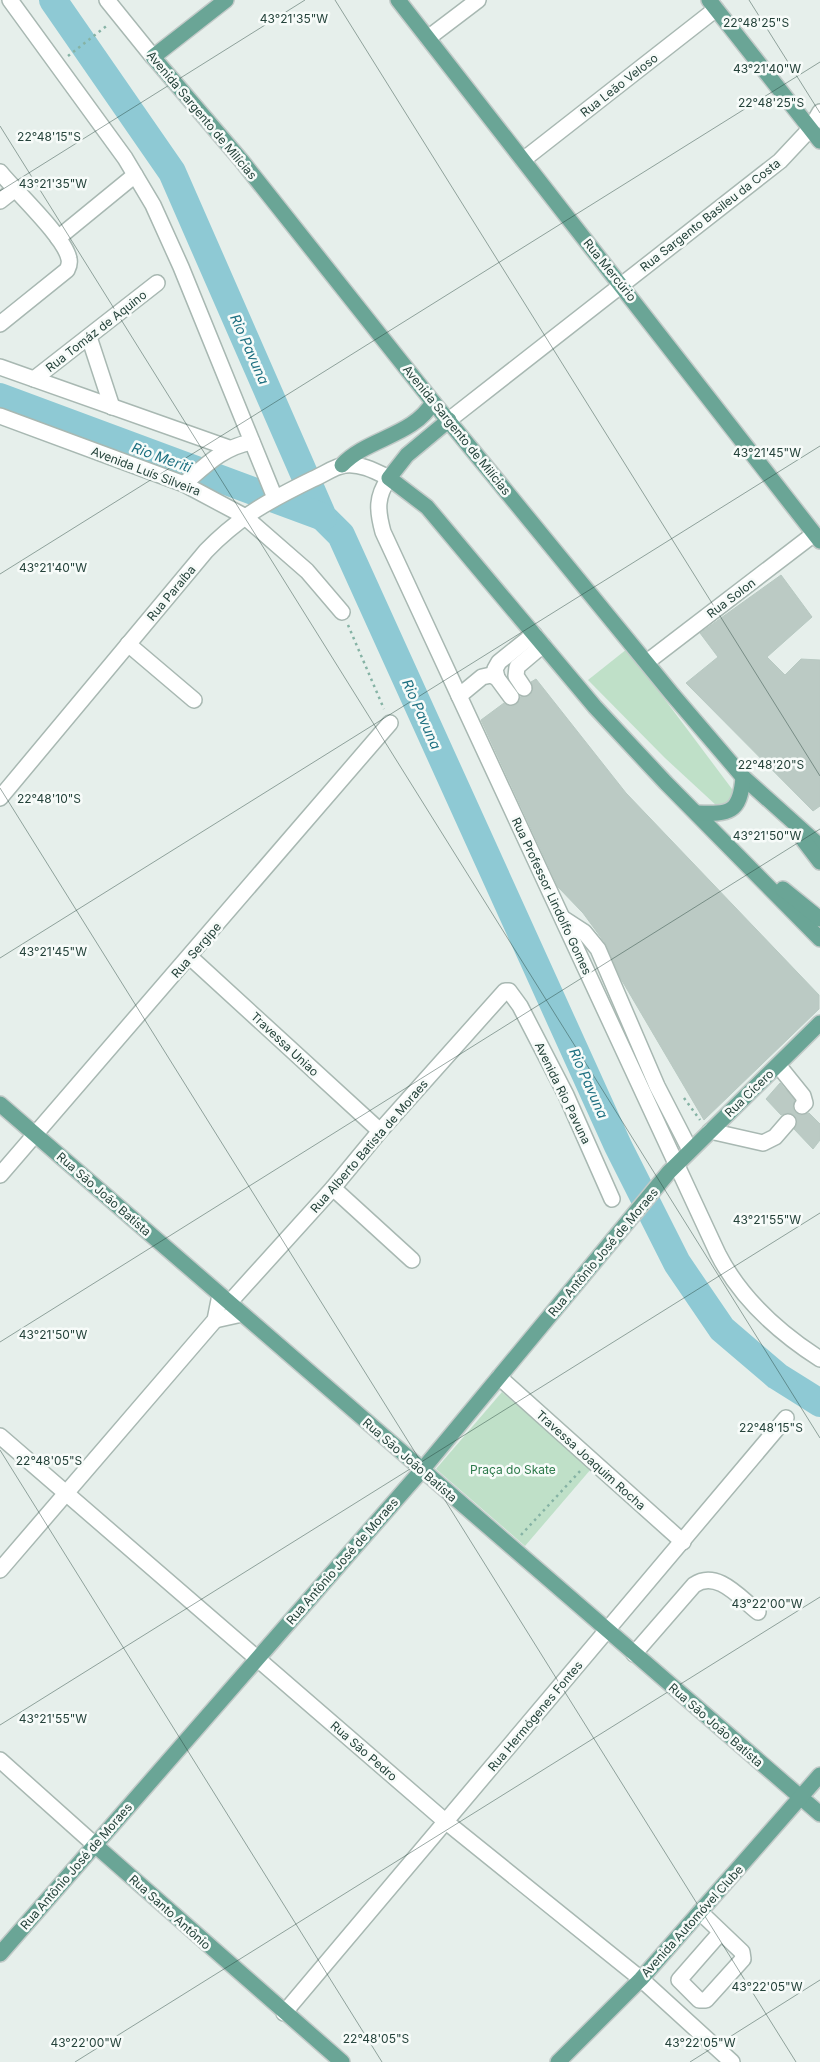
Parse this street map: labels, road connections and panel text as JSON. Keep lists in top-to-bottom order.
{
  "streets": {
    "main road": [
      "Avenida Sargento de Milícias",
      "Rua Mercúrio",
      "Rua Professor Lindolfo Gomes",
      "Rua Cícero",
      "Rua São João Batista",
      "Rua Antônio José de Moraes",
      "Rua Santo Antônio",
      "Avenida Automóvel Clube"
    ],
    "street": [
      "Rua Leão Veloso",
      "Rua Sargento Basileu da Costa",
      "Rua Tomáz de Aquino",
      "Avenida Luís Silveira",
      "Rua Paraíba",
      "Rua Solon",
      "Rua Sergipe",
      "Travessa Uniao",
      "Avenida Rio Pavuna",
      "Rua Alberto Batista de Moraes",
      "Travessa Joaquim Rocha",
      "Rua Hermógenes Fontes",
      "Rua São Pedro"
    ]
  },
  "crossings": [
    ["Rua Leão Veloso", "Rua Mercúrio"],
    ["Avenida Sargento de Milícias", "Rua Sargento Basileu da Costa"],
    ["Avenida Sargento de Milícias", "Rua Solon"],
    ["Avenida Sargento de Milícias", "Rua Professor Lindolfo Gomes"],
    ["Rua Sargento Basileu da Costa", "Rua Mercúrio"],
    ["Rua Sargento Basileu da Costa", "Rua Professor Lindolfo Gomes"],
    ["Rua Mercúrio", "Rua Solon"],
    ["Avenida Luís Silveira", "Rua Paraíba"],
    ["Rua Professor Lindolfo Gomes", "Rua Cícero"],
    ["Rua Professor Lindolfo Gomes", "Rua Antônio José de Moraes"],
    ["Rua Sergipe", "Travessa Uniao"],
    ["Rua Sergipe", "Rua São João Batista"],
    ["Travessa Uniao", "Rua Alberto Batista de Moraes"],
    ["Avenida Rio Pavuna", "Rua Alberto Batista de Moraes"],
    ["Rua Cícero", "Rua Antônio José de Moraes"],
    ["Rua Alberto Batista de Moraes", "Rua São João Batista"],
    ["Rua São João Batista", "Rua Antônio José de Moraes"],
    ["Rua São João Batista", "Rua Hermógenes Fontes"],
    ["Rua São João Batista", "Avenida Automóvel Clube"],
    ["Rua Antônio José de Moraes", "Travessa Joaquim Rocha"],
    ["Rua Antônio José de Moraes", "Rua São Pedro"],
    ["Rua Antônio José de Moraes", "Rua Santo Antônio"],
    ["Travessa Joaquim Rocha", "Rua Hermógenes Fontes"],
    ["Rua Hermógenes Fontes", "Rua São Pedro"],
    ["Rua Hermógenes Fontes", "Rua Santo Antônio"],
    ["Rua São Pedro", "Avenida Automóvel Clube"]
  ],
  "water": ["Rio Pavuna", "Rio Meriti"],
  "parks": ["Praça do Skate"],
  "coordinates": [
    "43°21'35\"W",
    "22°48'25\"S",
    "43°21'40\"W",
    "22°48'15\"S",
    "43°21'45\"W",
    "22°48'20\"S",
    "22°48'10\"S",
    "43°21'50\"W",
    "43°21'55\"W",
    "22°48'05\"S",
    "43°22'00\"W",
    "43°22'05\"W"
  ]
}
